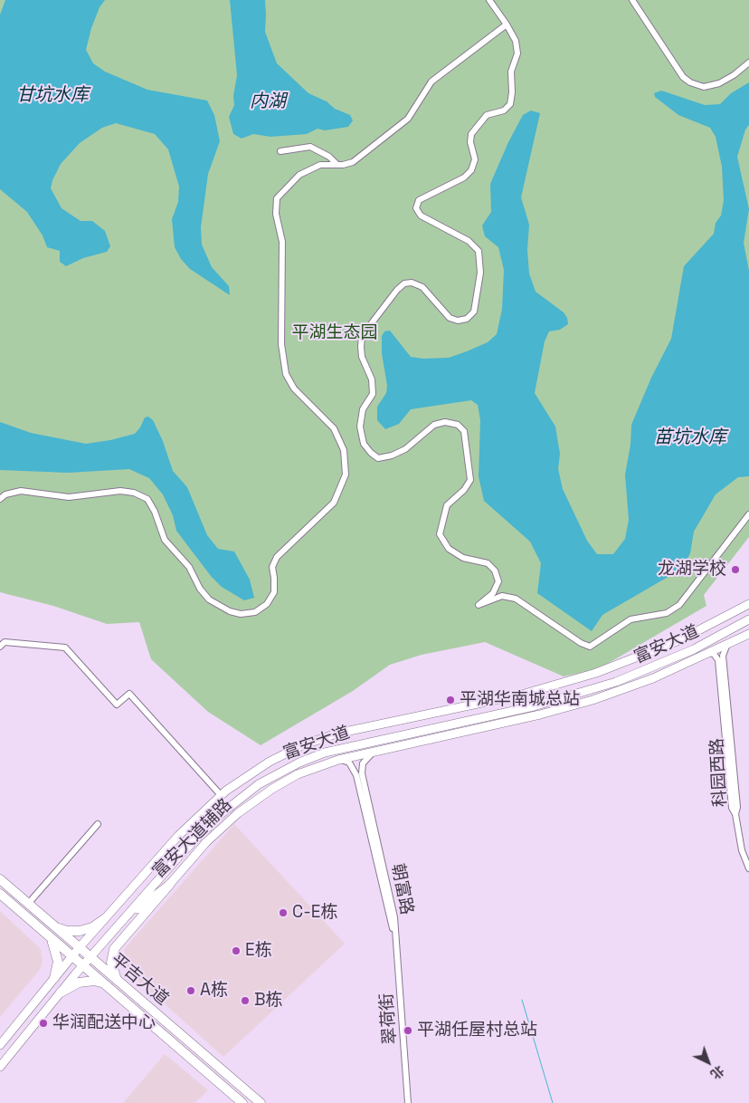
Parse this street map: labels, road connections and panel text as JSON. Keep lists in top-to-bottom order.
{
  "streets": {
    "main road": ["富安大道", "富安大道辅路", "平吉大道"],
    "street": ["科园西路", "朝富路", "翠荷街"]
  },
  "crossings": [
    ["富安大道", "富安大道辅路"],
    ["富安大道", "平吉大道"],
    ["科园西路", "富安大道辅路"],
    ["富安大道辅路", "朝富路"],
    ["朝富路", "翠荷街"]
  ],
  "water": ["甘坑水库", "内湖", "苗坑水库"],
  "parks": ["平湖生态园"],
  "places": [
    "龙湖学校",
    "平湖华南城总站",
    "C-E栋",
    "E栋",
    "A栋",
    "B栋",
    "华润配送中心",
    "平湖任屋村总站"
  ],
  "north": "bottom right"
}
